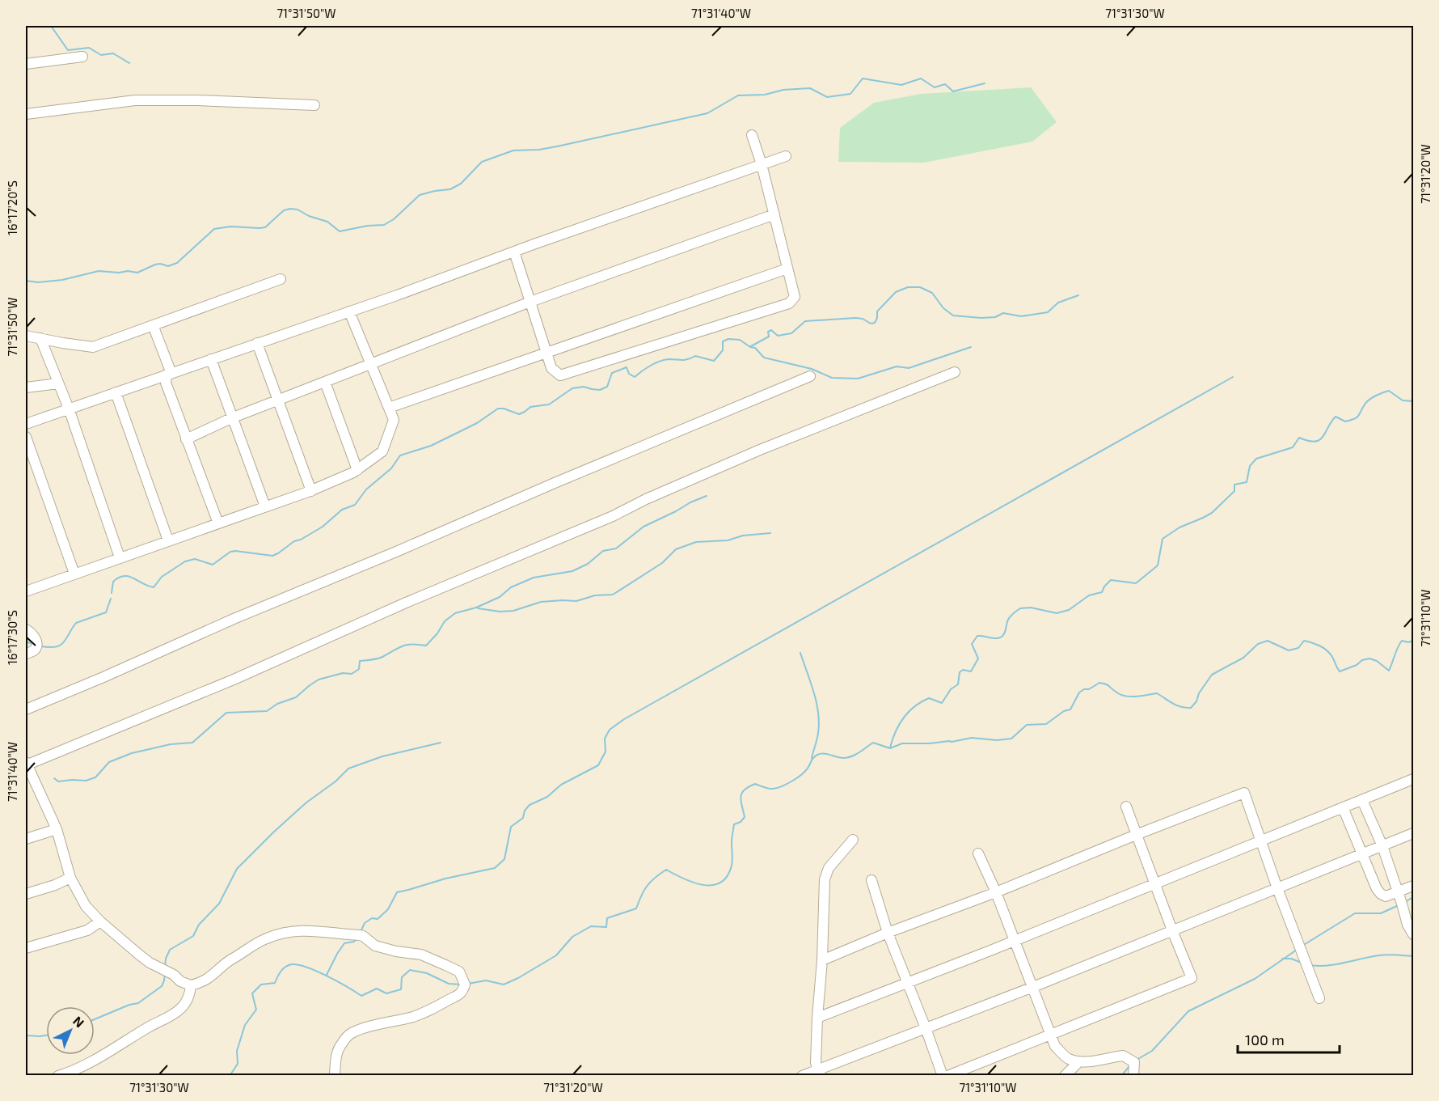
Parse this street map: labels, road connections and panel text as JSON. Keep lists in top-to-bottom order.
{
  "scale_bar": "100 m",
  "north": "top right",
  "coordinates": [
    "71°31'50\"W",
    "71°31'40\"W",
    "71°31'30\"W",
    "71°31'20\"W",
    "16°17'20\"S",
    "71°31'10\"W",
    "16°17'30\"S"
  ]
}
